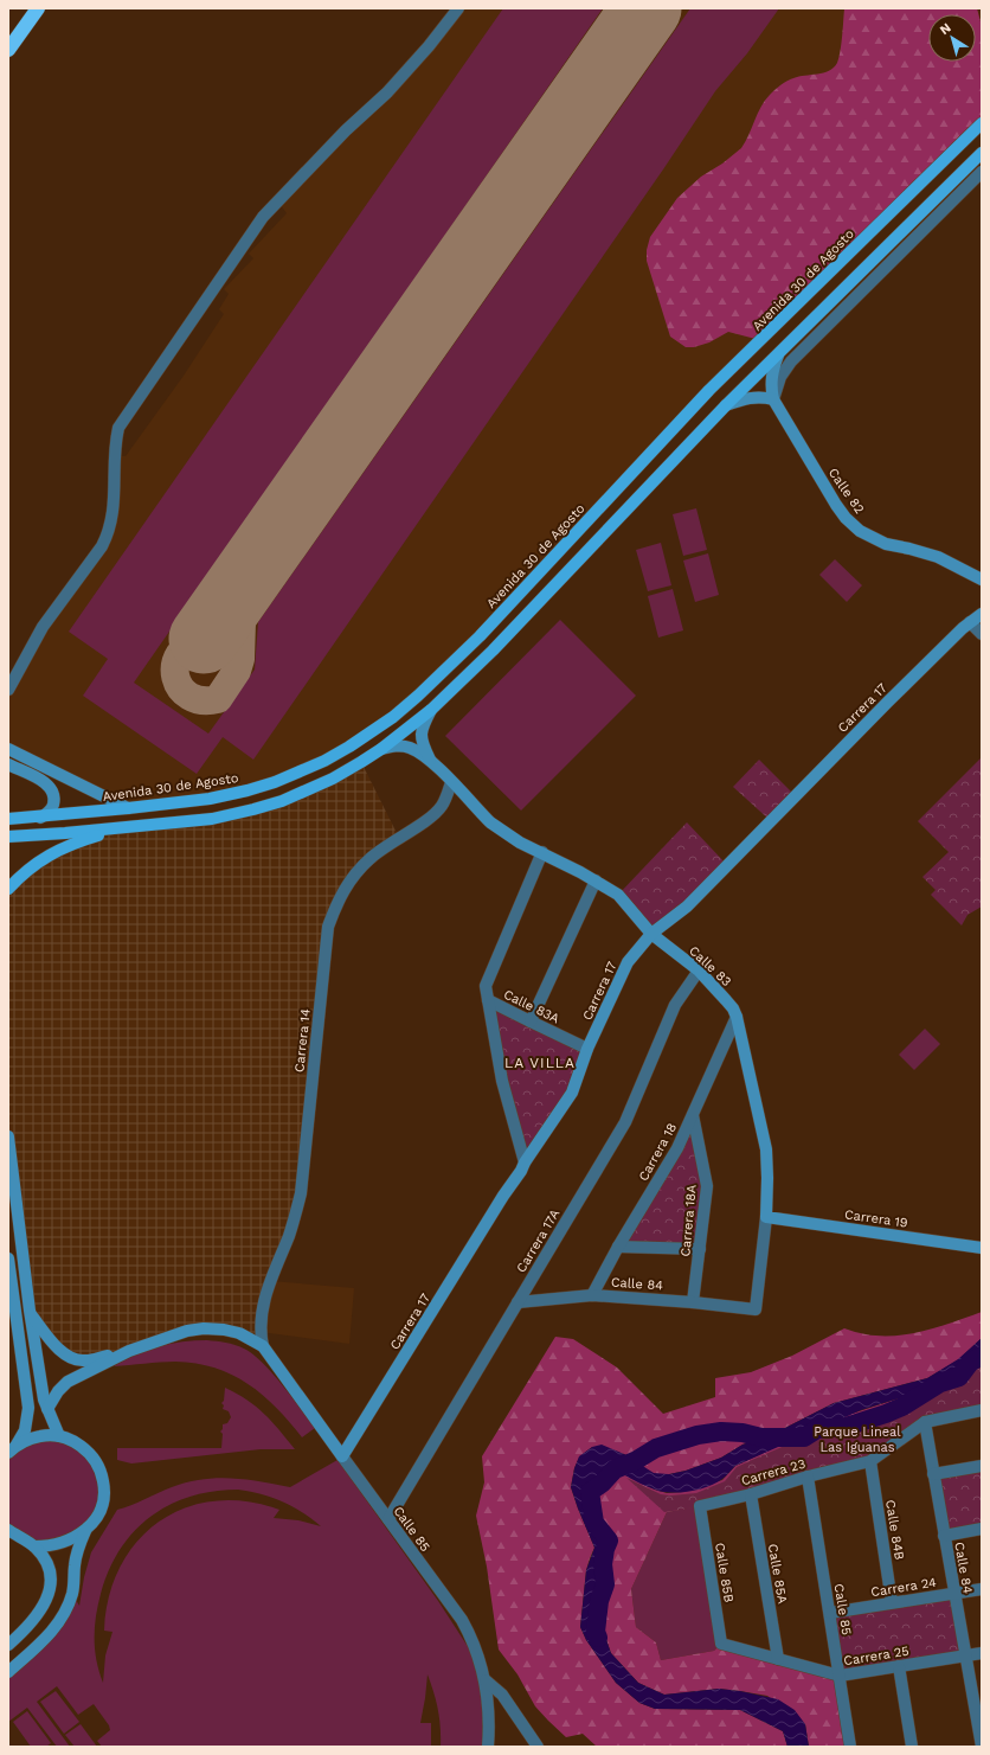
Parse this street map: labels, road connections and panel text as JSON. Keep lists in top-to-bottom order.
{
  "streets": {
    "main road": ["Avenida 30 de Agosto"],
    "street": [
      "Calle 82",
      "Carrera 17",
      "Calle 83",
      "Calle 83A",
      "Carrera 14",
      "Carrera 18",
      "Carrera 19",
      "Carrera 18A",
      "Carrera 17A",
      "Calle 84",
      "Carrera 23",
      "Calle 85",
      "Calle 84B",
      "Calle 85B",
      "Calle 85A",
      "Carrera 24",
      "Carrera 25"
    ]
  },
  "crossings": [
    ["Carrera 17", "Calle 83"],
    ["Carrera 17", "Calle 83A"],
    ["Carrera 17", "Calle 85"],
    ["Calle 83", "Carrera 14"],
    ["Calle 83", "Carrera 18"],
    ["Calle 83", "Carrera 19"],
    ["Calle 83", "Carrera 17A"],
    ["Calle 83", "Calle 84"],
    ["Carrera 14", "Calle 85"],
    ["Carrera 18", "Carrera 18A"],
    ["Carrera 18", "Calle 84"],
    ["Carrera 18A", "Calle 84"],
    ["Carrera 17A", "Calle 84"],
    ["Carrera 17A", "Calle 85"],
    ["Calle 84", "Carrera 23"],
    ["Calle 84", "Carrera 24"],
    ["Calle 84", "Carrera 25"],
    ["Carrera 23", "Calle 85"],
    ["Carrera 23", "Calle 84B"],
    ["Carrera 23", "Calle 85B"],
    ["Carrera 23", "Calle 85A"],
    ["Calle 85", "Carrera 24"],
    ["Calle 85", "Carrera 25"],
    ["Calle 84B", "Carrera 24"],
    ["Calle 85B", "Carrera 25"],
    ["Calle 85A", "Carrera 25"]
  ],
  "districts": ["LA VILLA"],
  "parks": ["Parque Lineal Las Iguanas"],
  "north": "top left"
}
